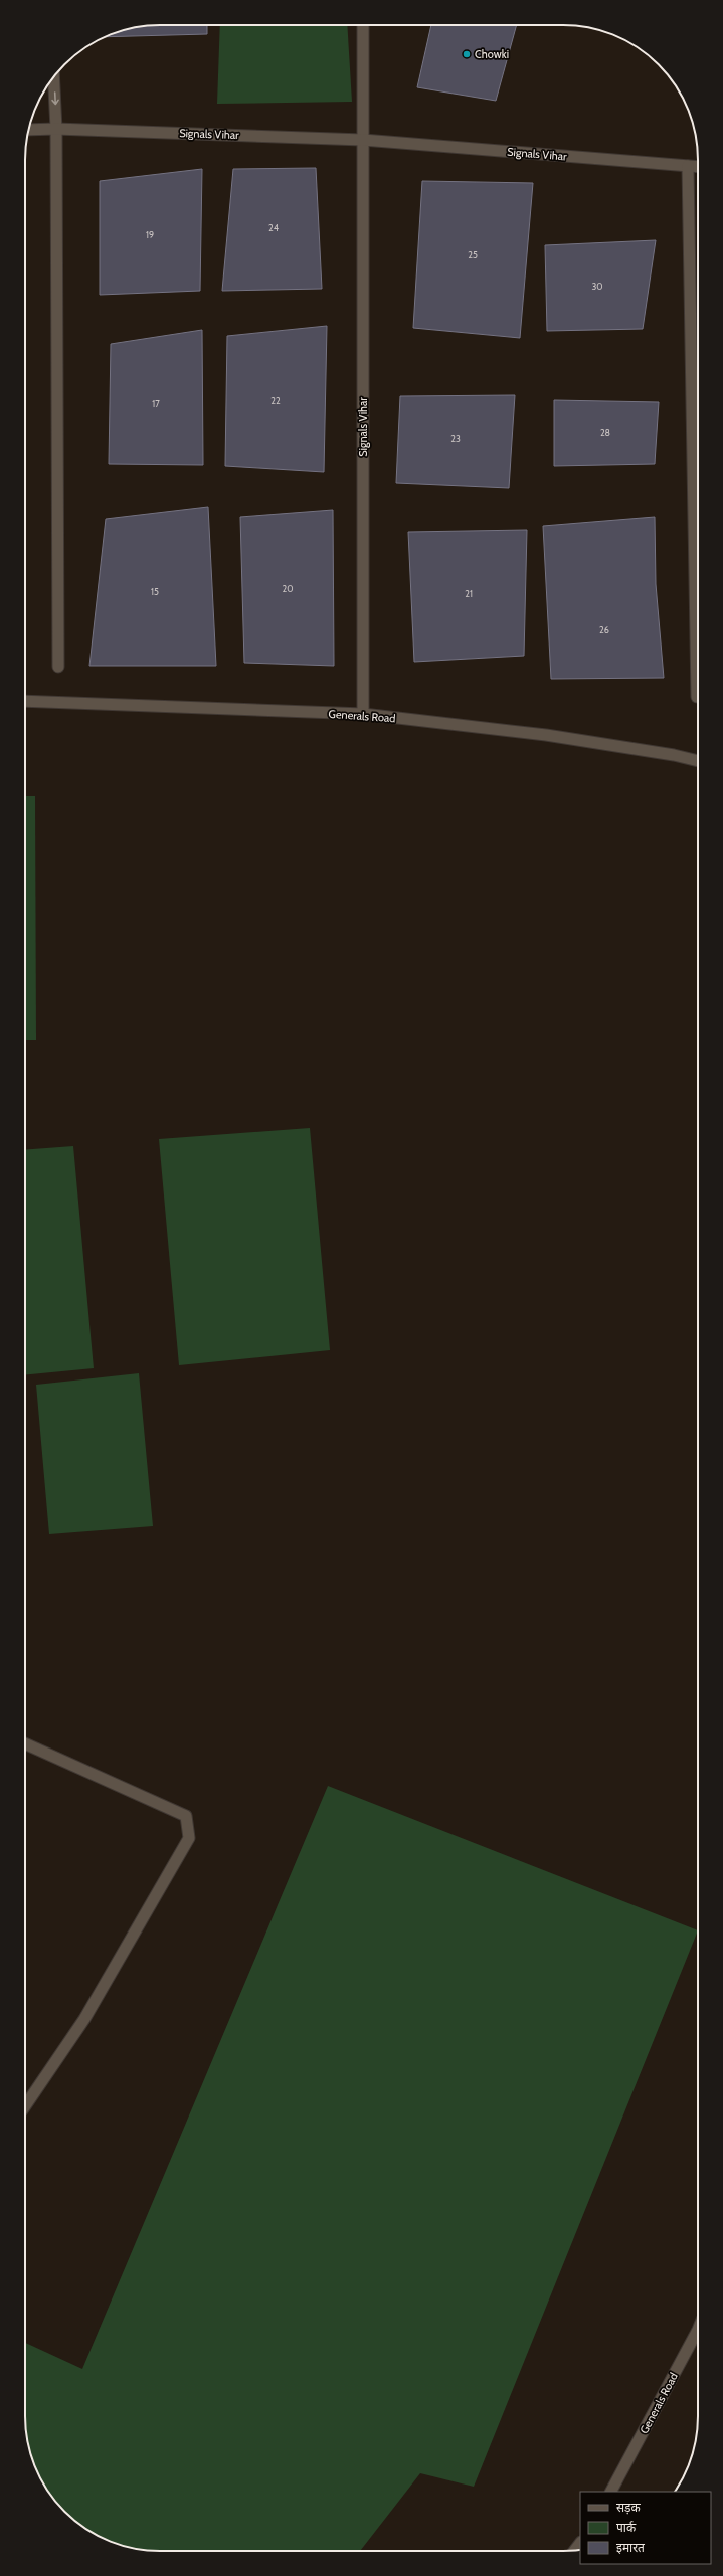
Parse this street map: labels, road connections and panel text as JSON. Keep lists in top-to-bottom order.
{
  "streets": {
    "street": ["Signals Vihar", "Generals Road"]
  },
  "crossings": [
    ["Signals Vihar", "Generals Road"]
  ],
  "places": ["Chowki"],
  "house_numbers": [
    "24",
    "19",
    "25",
    "30",
    "22",
    "17",
    "28",
    "23",
    "20",
    "15",
    "21",
    "26"
  ],
  "legend": ["सड़क", "पार्क", "इमारत"]
}
